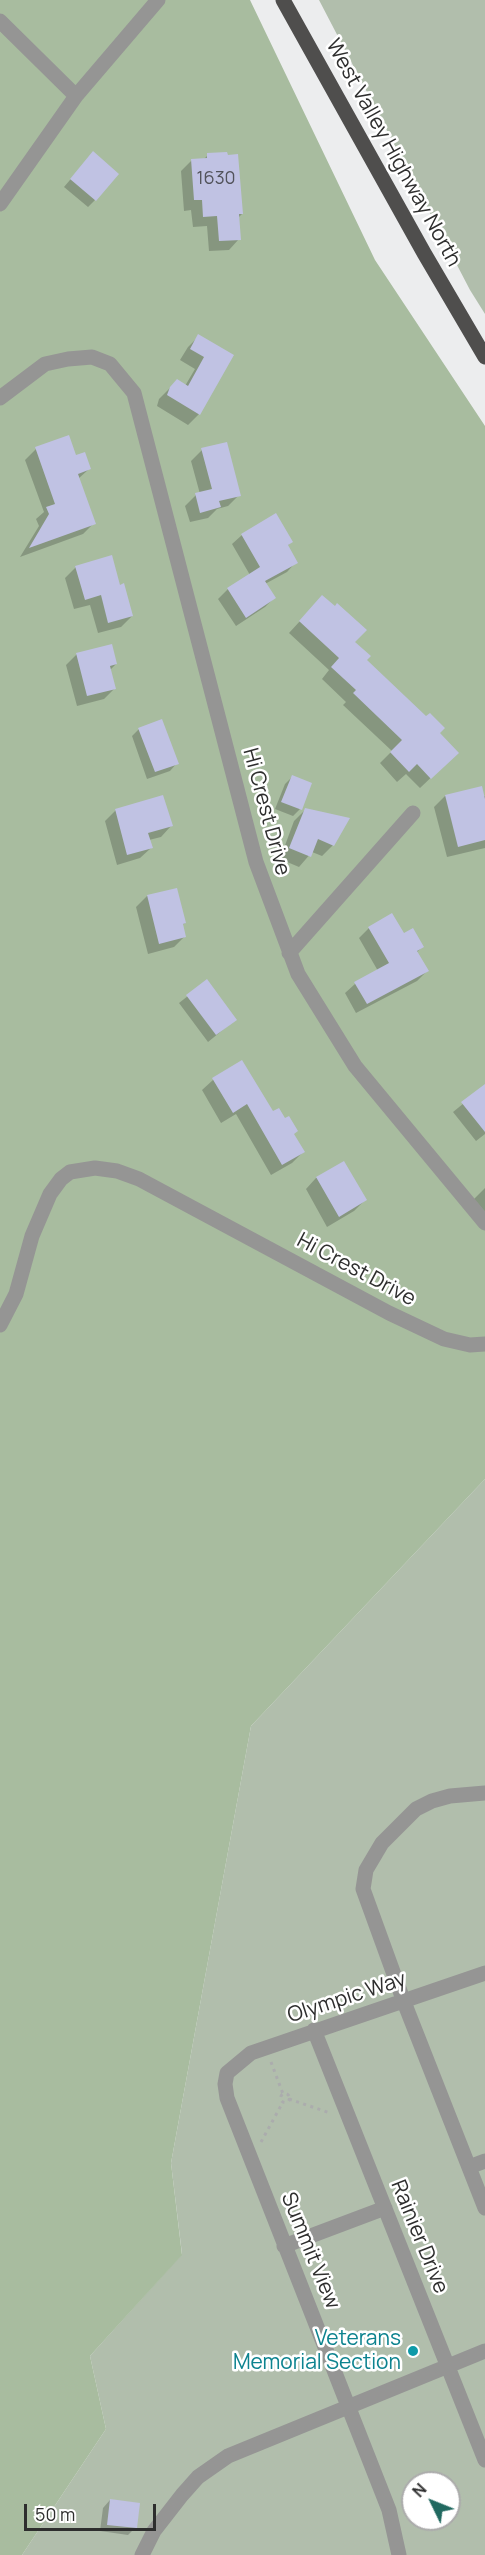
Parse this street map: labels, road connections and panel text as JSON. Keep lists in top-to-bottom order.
{
  "streets": {
    "main road": ["West Valley Highway North"],
    "street": [
      "Hi Crest Drive",
      "Olympic Way",
      "Rainier Drive",
      "Summit View"
    ]
  },
  "crossings": [
    ["Olympic Way", "Rainier Drive"],
    ["Olympic Way", "Summit View"]
  ],
  "places": ["Veterans Memorial Section"],
  "house_numbers": ["1630"],
  "scale_bar": "50 m",
  "north": "top left"
}
